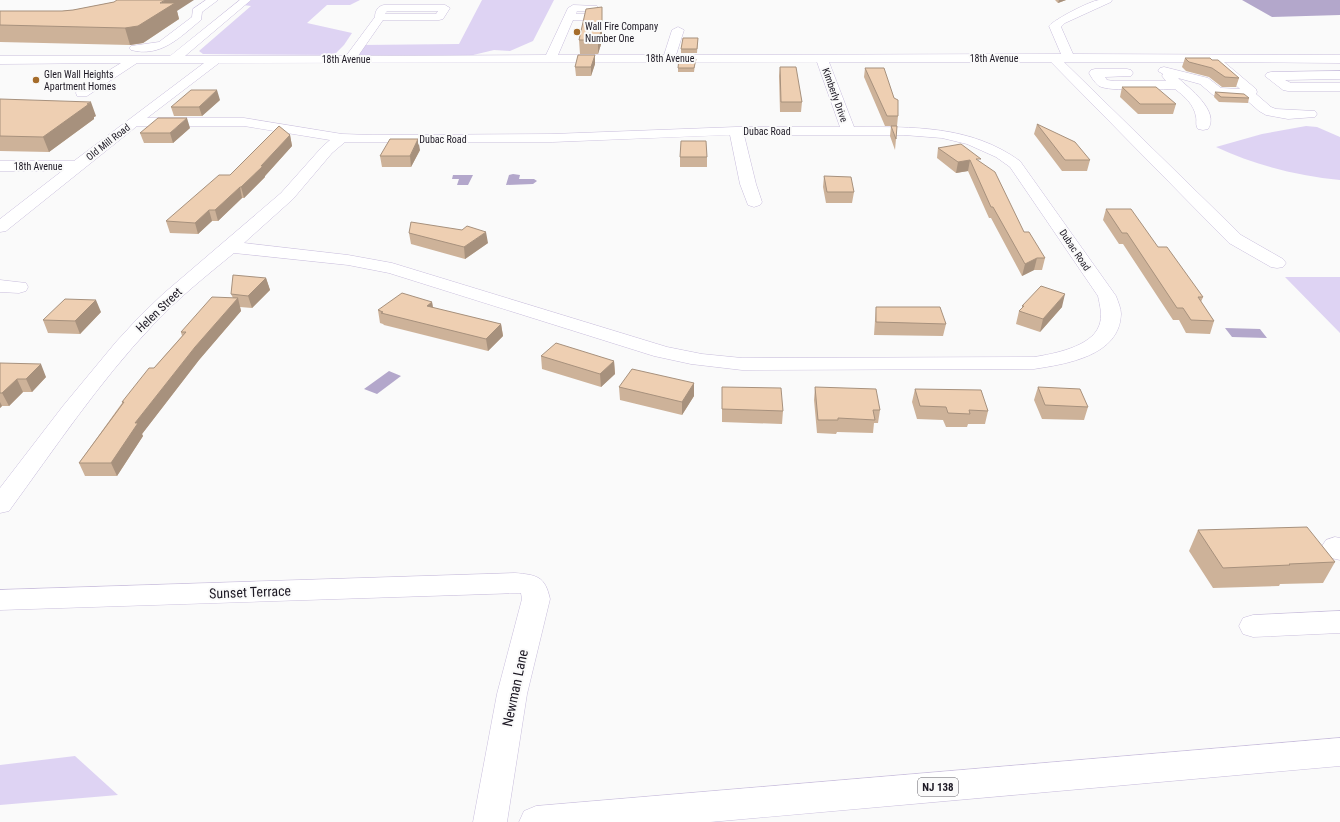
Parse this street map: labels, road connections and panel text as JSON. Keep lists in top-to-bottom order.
{
  "streets": {
    "main road": [
      "18th Avenue",
      "Kimberly Drive",
      "Dubac Road",
      "Old Mill Road",
      "Helen Street",
      "Sunset Terrace",
      "Newman Lane",
      "NJ 138"
    ]
  },
  "crossings": [
    ["18th Avenue", "Kimberly Drive"],
    ["18th Avenue", "Old Mill Road"],
    ["Kimberly Drive", "Dubac Road"],
    ["Dubac Road", "Old Mill Road"],
    ["Dubac Road", "Helen Street"],
    ["Sunset Terrace", "Newman Lane"]
  ],
  "places": ["Wall Fire Company Number One", "Glen Wall Heights Apartment Homes"]
}
